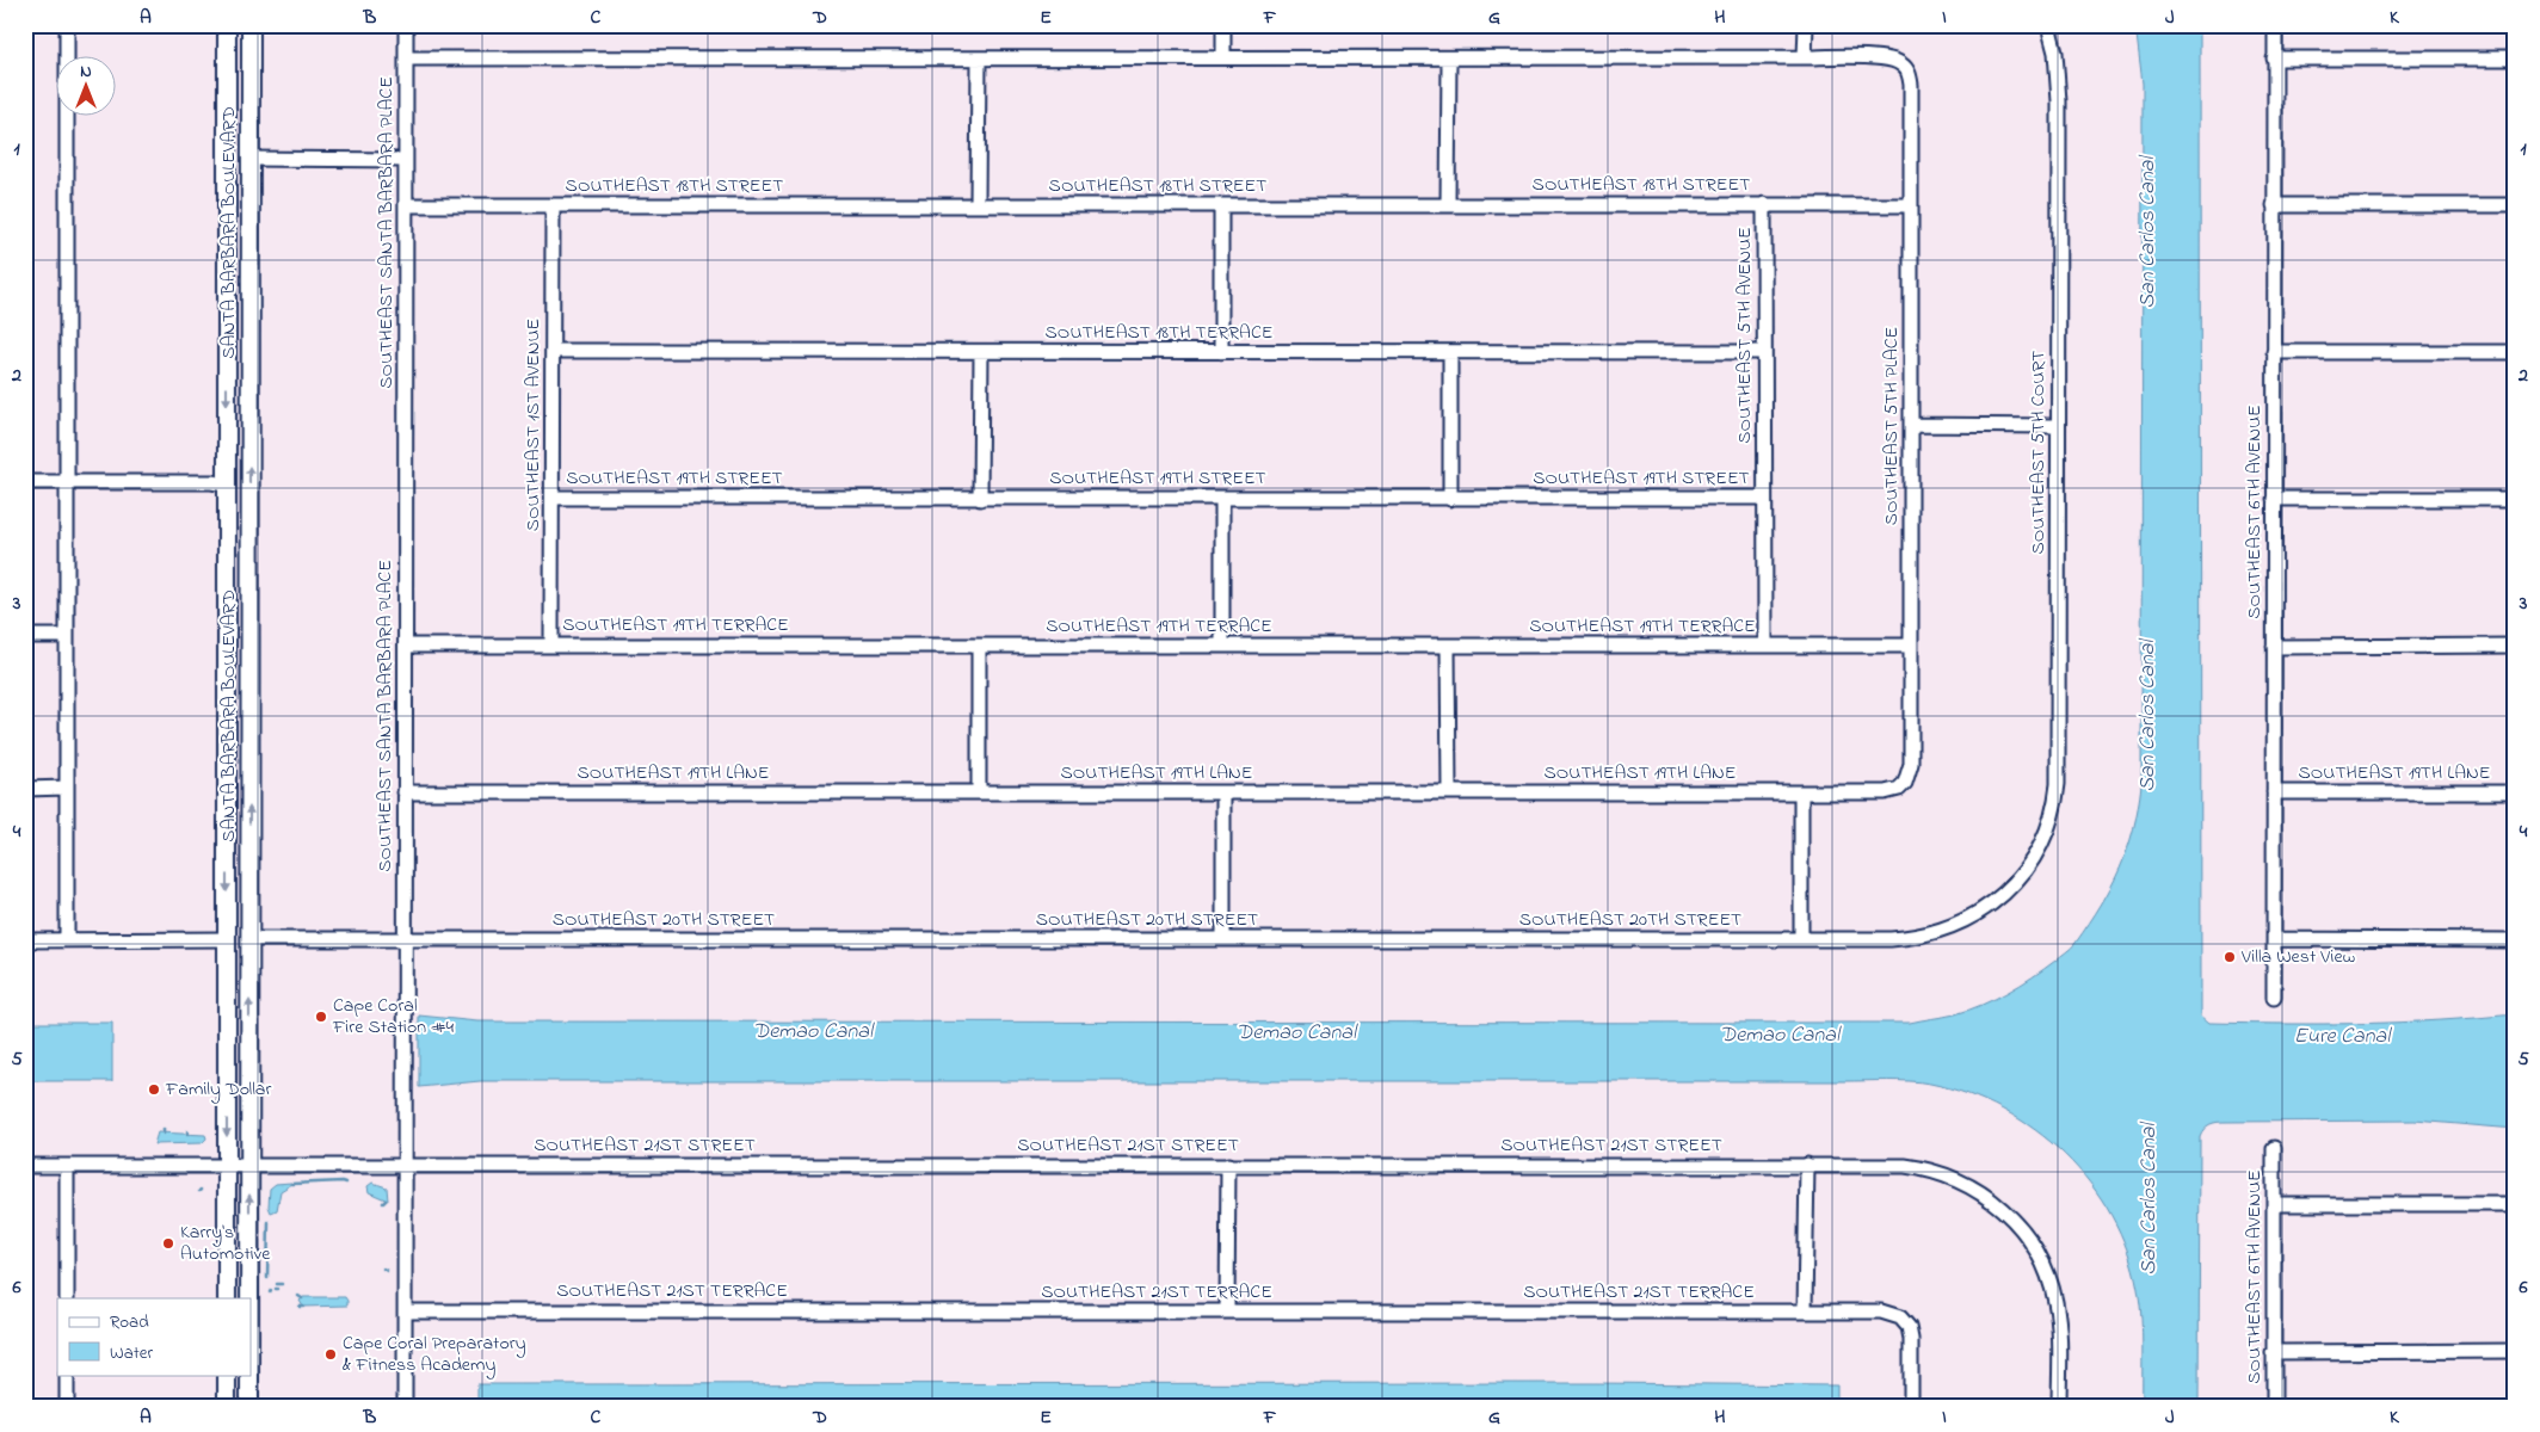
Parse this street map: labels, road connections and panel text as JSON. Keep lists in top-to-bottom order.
{
  "streets": {
    "main road": ["SANTA BARBARA BOULEVARD"],
    "street": [
      "SOUTHEAST 18TH STREET",
      "SOUTHEAST SANTA BARBARA PLACE",
      "SOUTHEAST 18TH TERRACE",
      "SOUTHEAST 5TH AVENUE",
      "SOUTHEAST 1ST AVENUE",
      "SOUTHEAST 5TH PLACE",
      "SOUTHEAST 5TH COURT",
      "SOUTHEAST 19TH STREET",
      "SOUTHEAST 6TH AVENUE",
      "SOUTHEAST 19TH TERRACE",
      "SOUTHEAST 19TH LANE",
      "SOUTHEAST 20TH STREET",
      "SOUTHEAST 21ST STREET",
      "SOUTHEAST 21ST TERRACE"
    ]
  },
  "crossings": [
    ["SOUTHEAST 18TH STREET", "SOUTHEAST SANTA BARBARA PLACE"],
    ["SOUTHEAST 18TH STREET", "SOUTHEAST 5TH AVENUE"],
    ["SOUTHEAST 18TH STREET", "SOUTHEAST 1ST AVENUE"],
    ["SOUTHEAST 18TH STREET", "SOUTHEAST 5TH PLACE"],
    ["SANTA BARBARA BOULEVARD", "SOUTHEAST 20TH STREET"],
    ["SANTA BARBARA BOULEVARD", "SOUTHEAST 21ST STREET"],
    ["SOUTHEAST SANTA BARBARA PLACE", "SOUTHEAST 19TH TERRACE"],
    ["SOUTHEAST SANTA BARBARA PLACE", "SOUTHEAST 19TH LANE"],
    ["SOUTHEAST SANTA BARBARA PLACE", "SOUTHEAST 20TH STREET"],
    ["SOUTHEAST SANTA BARBARA PLACE", "SOUTHEAST 21ST STREET"],
    ["SOUTHEAST SANTA BARBARA PLACE", "SOUTHEAST 21ST TERRACE"],
    ["SOUTHEAST 18TH TERRACE", "SOUTHEAST 5TH AVENUE"],
    ["SOUTHEAST 18TH TERRACE", "SOUTHEAST 1ST AVENUE"],
    ["SOUTHEAST 5TH AVENUE", "SOUTHEAST 19TH STREET"],
    ["SOUTHEAST 5TH AVENUE", "SOUTHEAST 19TH TERRACE"],
    ["SOUTHEAST 1ST AVENUE", "SOUTHEAST 19TH STREET"],
    ["SOUTHEAST 1ST AVENUE", "SOUTHEAST 19TH TERRACE"],
    ["SOUTHEAST 5TH PLACE", "SOUTHEAST 19TH TERRACE"],
    ["SOUTHEAST 5TH PLACE", "SOUTHEAST 19TH LANE"],
    ["SOUTHEAST 5TH COURT", "SOUTHEAST 20TH STREET"],
    ["SOUTHEAST 6TH AVENUE", "SOUTHEAST 19TH LANE"]
  ],
  "water": ["San Carlos Canal", "Demao Canal", "Eure Canal"],
  "places": [
    "Villa West View",
    "Cape Coral Fire Station #4",
    "Family Dollar",
    "Karry's Automotive",
    "Cape Coral Preparatory & Fitness Academy"
  ],
  "legend": ["Road", "Water"],
  "north": "top",
  "grid": {
    "columns": [
      "A",
      "B",
      "C",
      "D",
      "E",
      "F",
      "G",
      "H",
      "I",
      "J",
      "K"
    ],
    "rows": [
      "1",
      "2",
      "3",
      "4",
      "5",
      "6"
    ]
  }
}
